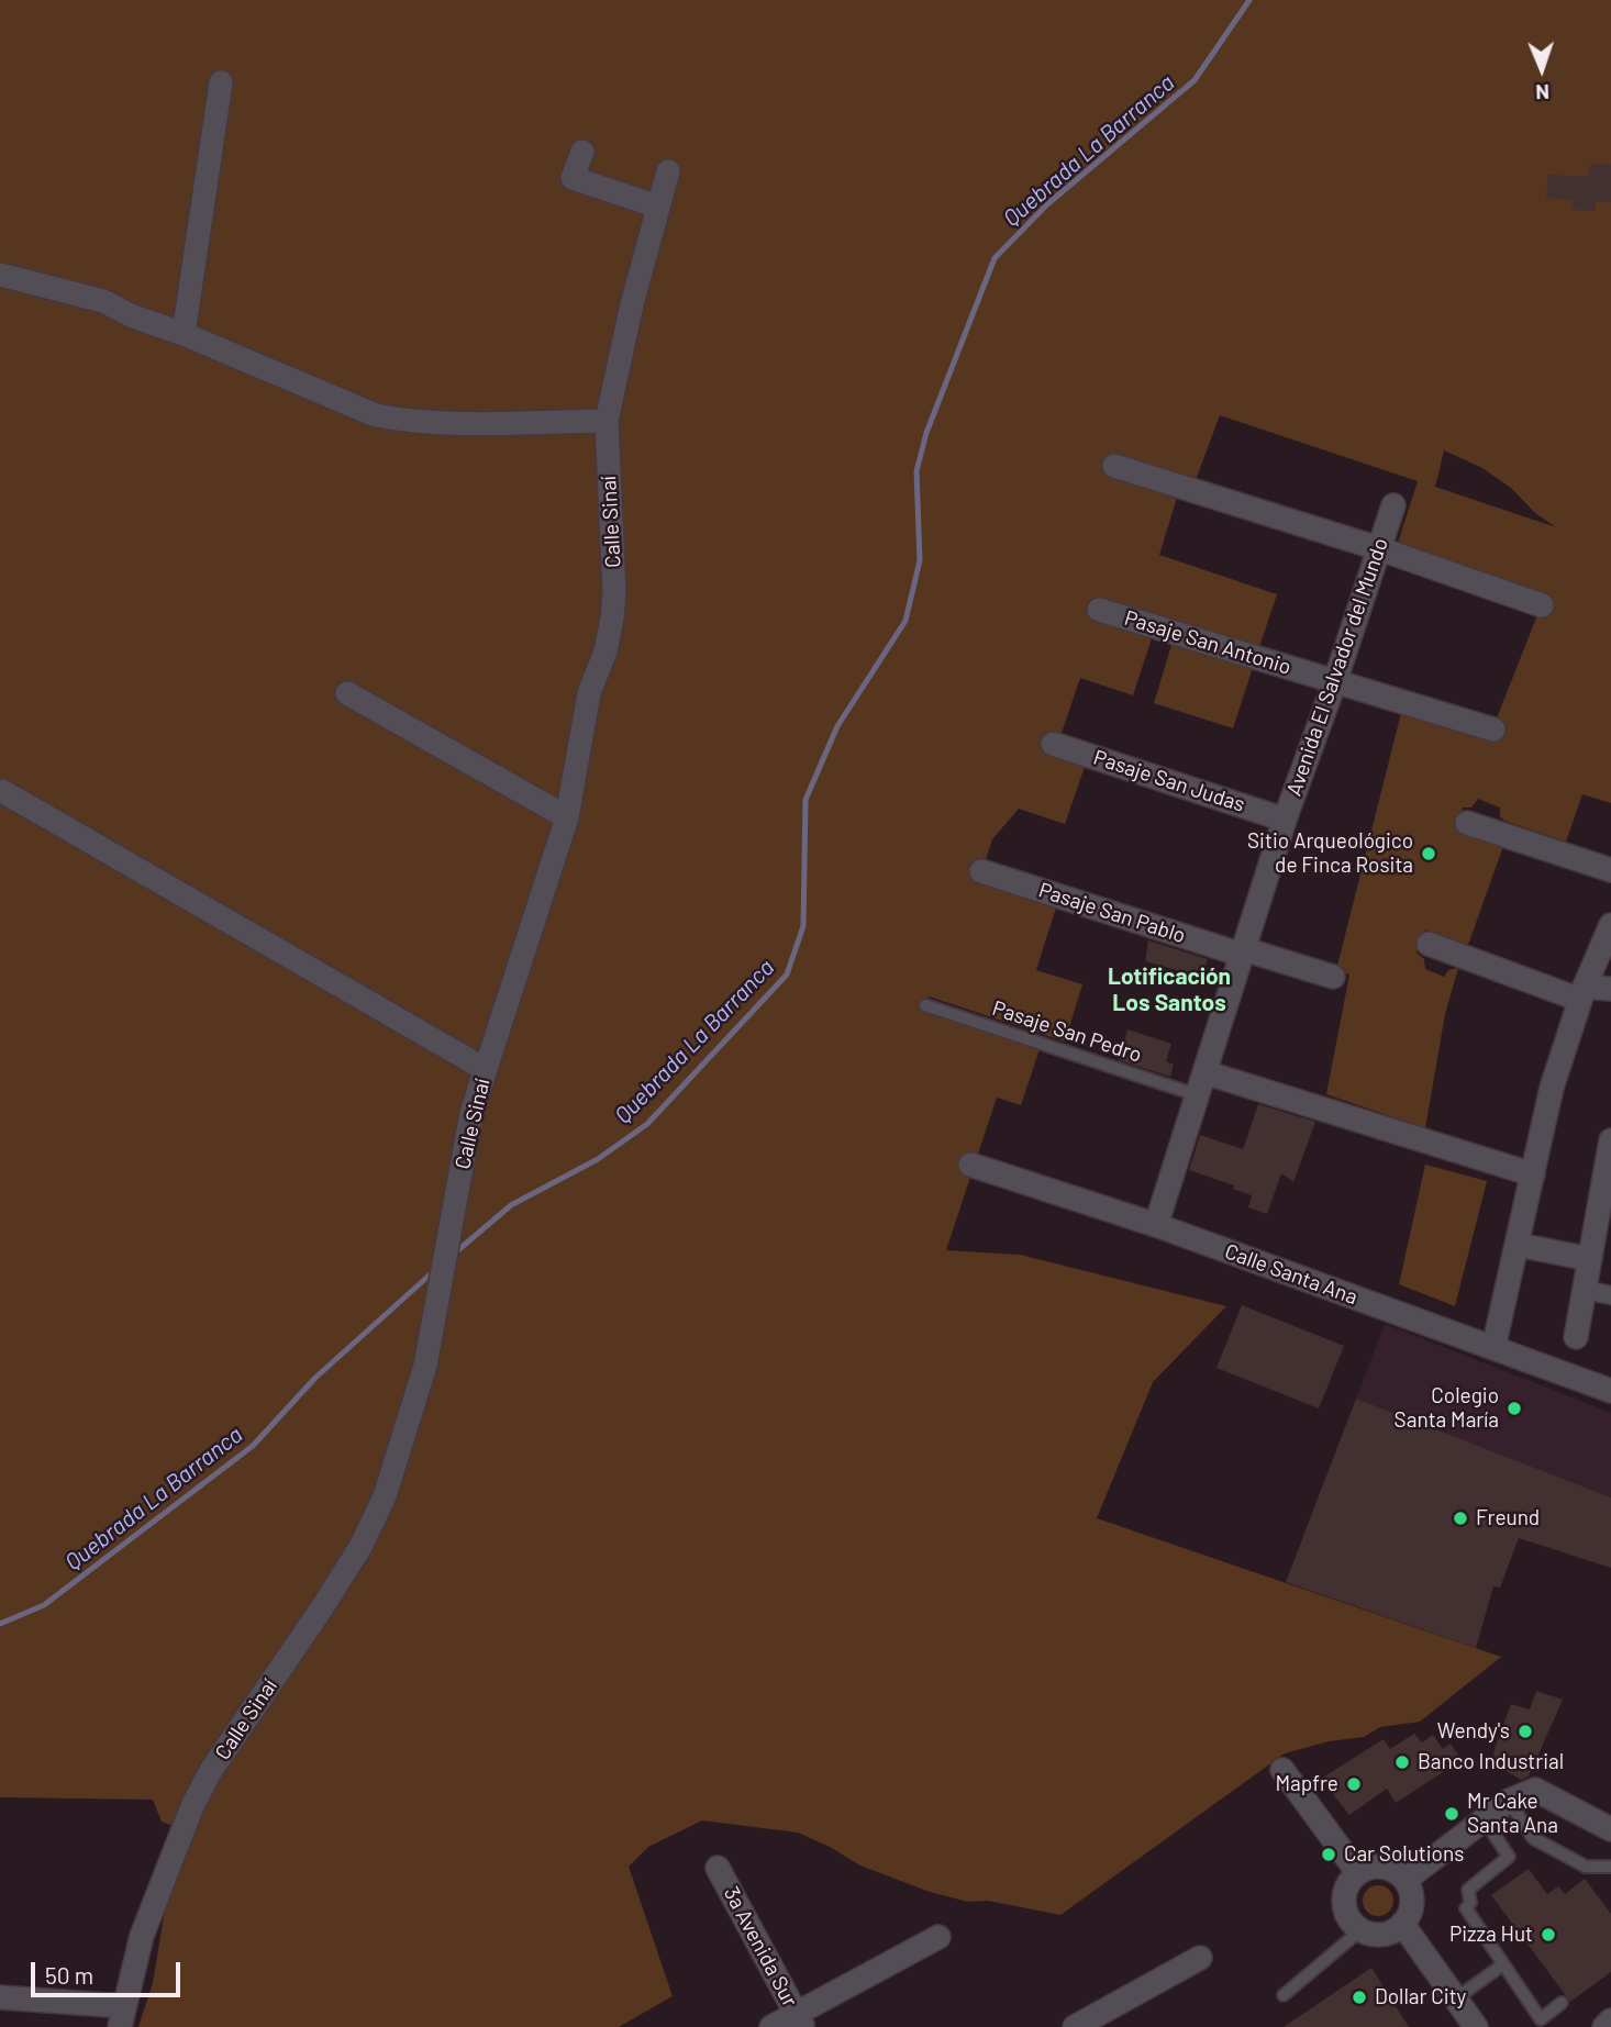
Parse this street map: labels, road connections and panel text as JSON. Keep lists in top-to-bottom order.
{
  "streets": {
    "street": [
      "Calle Sinaí",
      "Pasaje San Antonio",
      "Avenida El Salvador del Mundo",
      "Pasaje San Judas",
      "Pasaje San Pablo",
      "Calle Santa Ana",
      "3a Avenida Sur"
    ],
    "lane": ["Pasaje San Pedro"]
  },
  "crossings": [
    ["Pasaje San Antonio", "Avenida El Salvador del Mundo"],
    ["Avenida El Salvador del Mundo", "Pasaje San Judas"],
    ["Avenida El Salvador del Mundo", "Pasaje San Pablo"],
    ["Avenida El Salvador del Mundo", "Pasaje San Pedro"],
    ["Avenida El Salvador del Mundo", "Calle Santa Ana"]
  ],
  "districts": ["Lotificación Los Santos"],
  "water": ["Quebrada La Barranca"],
  "places": [
    "Sitio Arqueológico de Finca Rosita",
    "Colegio Santa María",
    "Freund",
    "Wendy's",
    "Banco Industrial",
    "Mapfre",
    "Mr Cake Santa Ana",
    "Car Solutions",
    "Pizza Hut",
    "Dollar City"
  ],
  "scale_bar": "50 m",
  "north": "bottom"
}
